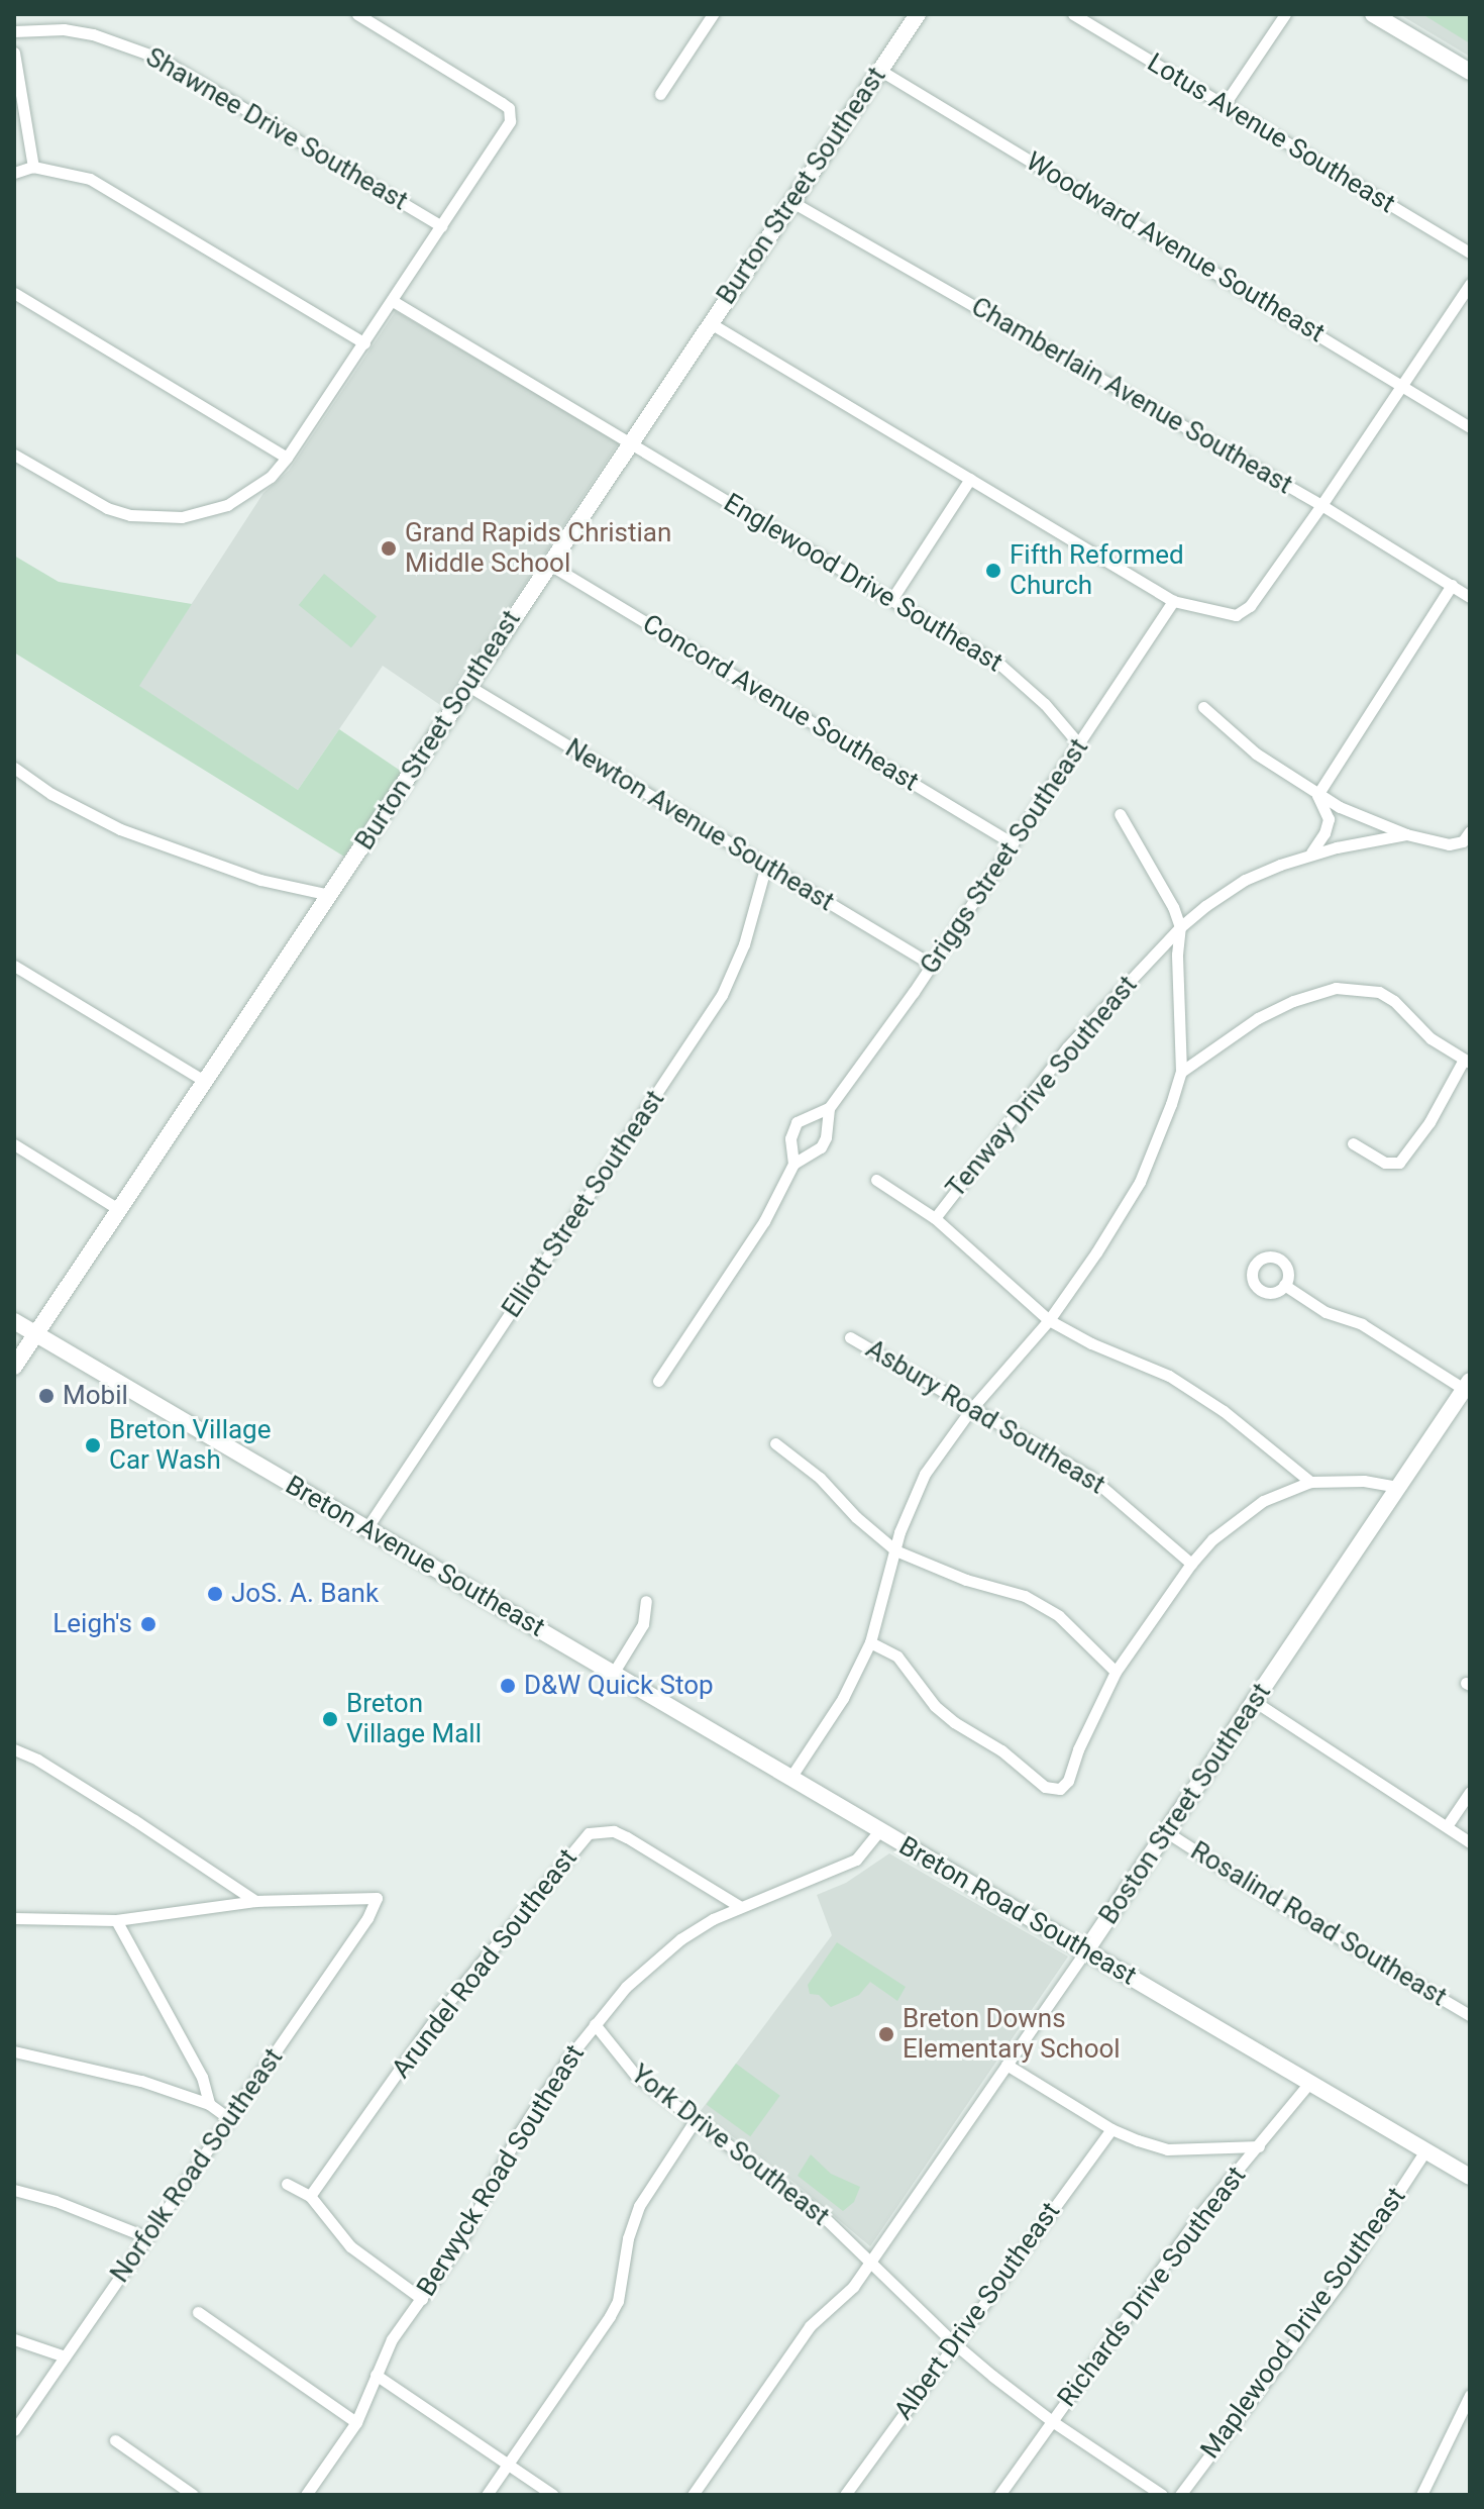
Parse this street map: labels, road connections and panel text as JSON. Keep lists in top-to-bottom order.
{
  "streets": {
    "main road": [
      "Burton Street Southeast",
      "Breton Avenue Southeast",
      "Boston Street Southeast",
      "Breton Road Southeast"
    ],
    "street": [
      "Shawnee Drive Southeast",
      "Lotus Avenue Southeast",
      "Woodward Avenue Southeast",
      "Chamberlain Avenue Southeast",
      "Englewood Drive Southeast",
      "Concord Avenue Southeast",
      "Newton Avenue Southeast",
      "Griggs Street Southeast",
      "Tenway Drive Southeast",
      "Elliott Street Southeast",
      "Asbury Road Southeast",
      "Rosalind Road Southeast",
      "Arundel Road Southeast",
      "York Drive Southeast",
      "Norfolk Road Southeast",
      "Berwyck Road Southeast",
      "Richards Drive Southeast",
      "Albert Drive Southeast",
      "Maplewood Drive Southeast"
    ]
  },
  "crossings": [
    ["Burton Street Southeast", "Woodward Avenue Southeast"],
    ["Burton Street Southeast", "Chamberlain Avenue Southeast"],
    ["Burton Street Southeast", "Englewood Drive Southeast"],
    ["Burton Street Southeast", "Concord Avenue Southeast"],
    ["Burton Street Southeast", "Newton Avenue Southeast"],
    ["Burton Street Southeast", "Breton Avenue Southeast"],
    ["Englewood Drive Southeast", "Griggs Street Southeast"],
    ["Concord Avenue Southeast", "Griggs Street Southeast"],
    ["Newton Avenue Southeast", "Griggs Street Southeast"],
    ["Newton Avenue Southeast", "Elliott Street Southeast"],
    ["Elliott Street Southeast", "Breton Avenue Southeast"],
    ["Breton Avenue Southeast", "Breton Road Southeast"],
    ["Boston Street Southeast", "Breton Road Southeast"],
    ["Boston Street Southeast", "Rosalind Road Southeast"],
    ["Boston Street Southeast", "York Drive Southeast"],
    ["Breton Road Southeast", "Berwyck Road Southeast"],
    ["Breton Road Southeast", "Richards Drive Southeast"],
    ["Breton Road Southeast", "Maplewood Drive Southeast"],
    ["Arundel Road Southeast", "Berwyck Road Southeast"],
    ["York Drive Southeast", "Berwyck Road Southeast"],
    ["York Drive Southeast", "Richards Drive Southeast"],
    ["York Drive Southeast", "Albert Drive Southeast"]
  ],
  "places": [
    "Grand Rapids Christian Middle School",
    "Fifth Reformed Church",
    "Mobil",
    "Breton Village Car Wash",
    "JoS. A. Bank",
    "Leigh's",
    "D&W Quick Stop",
    "Breton Village Mall",
    "Breton Downs Elementary School"
  ]
}
